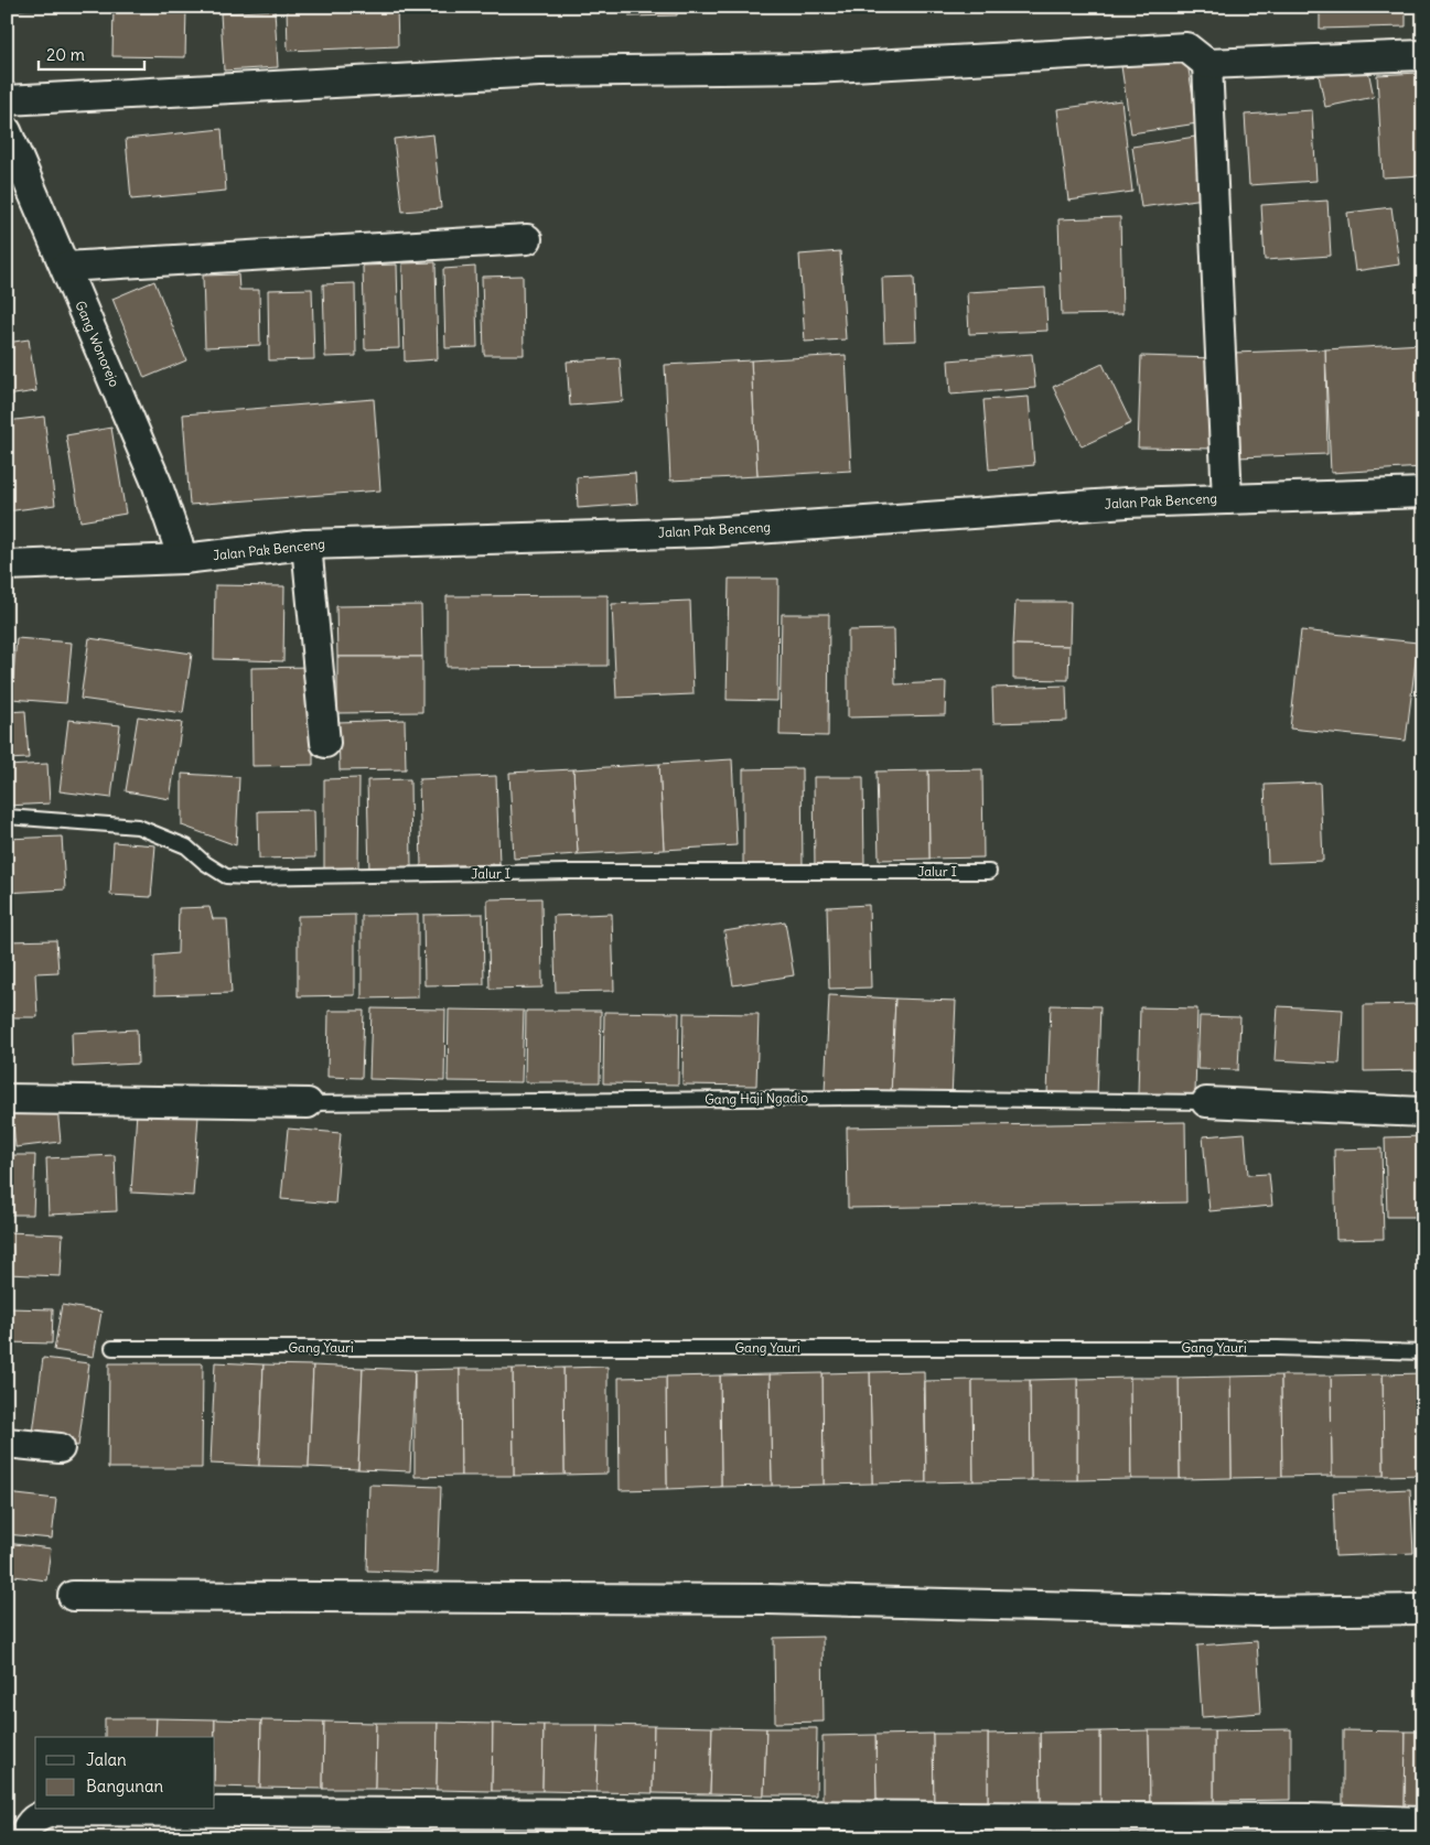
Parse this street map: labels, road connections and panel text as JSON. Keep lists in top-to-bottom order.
{
  "streets": {
    "street": ["Gang Wonorejo", "Jalan Pak Benceng"],
    "lane": ["Jalur I", "Gang Haji Ngadio", "Gang Yauri"]
  },
  "crossings": [
    ["Gang Wonorejo", "Jalan Pak Benceng"]
  ],
  "legend": ["Jalan", "Bangunan"],
  "scale_bar": "20 m"
}
